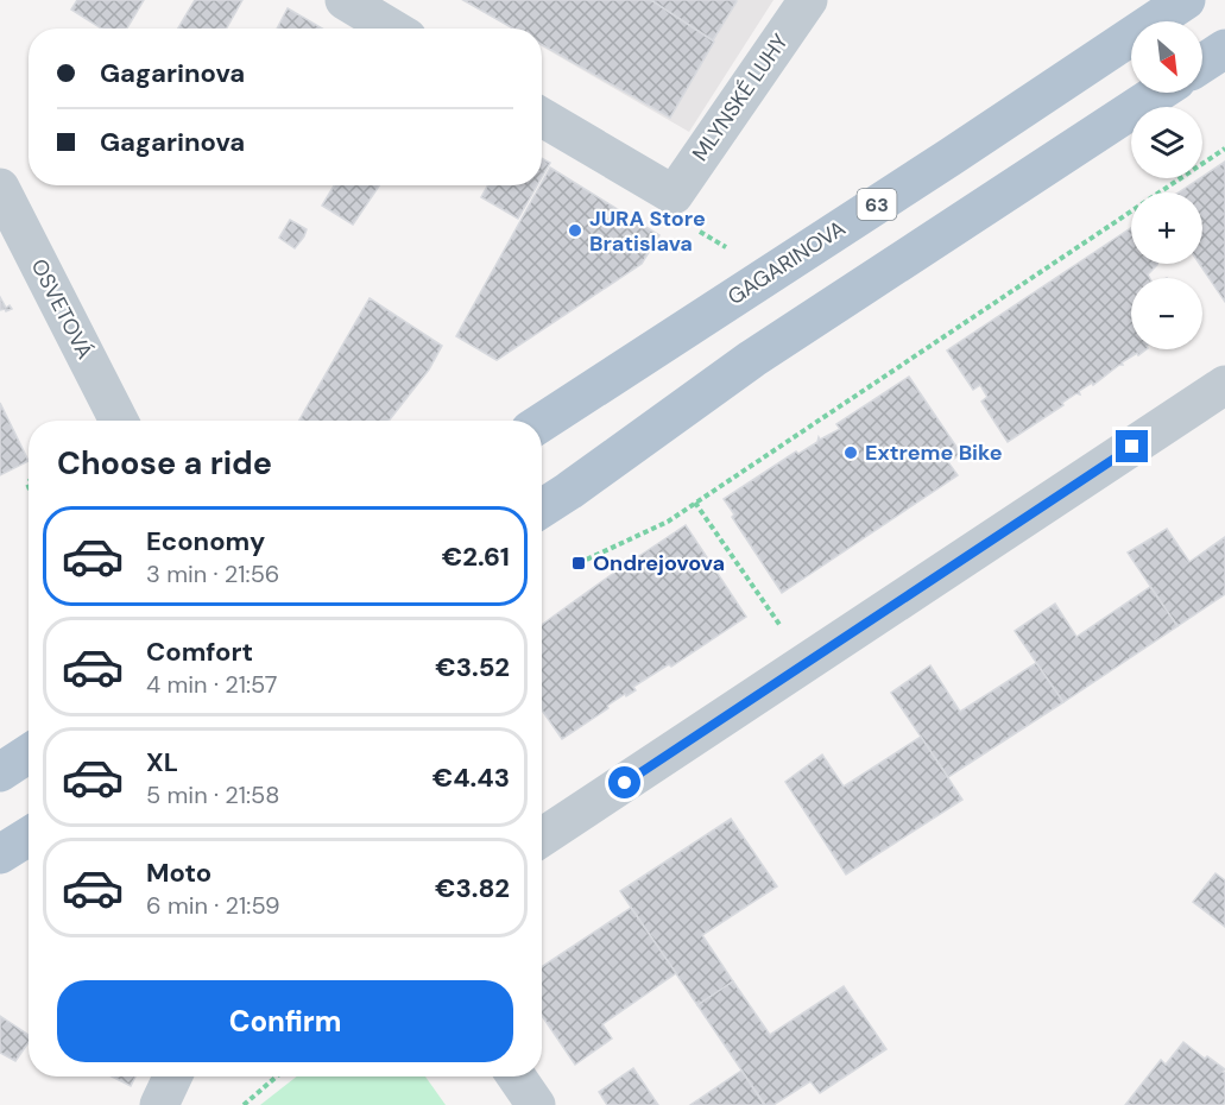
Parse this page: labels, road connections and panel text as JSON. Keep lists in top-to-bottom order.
{
  "streets": {
    "main road": ["63", "GAGARINOVA"],
    "street": ["MLYNSKÉ LUHY", "OSVETOVÁ"]
  },
  "places": {
    "other": ["JURA Store Bratislava", "Extreme Bike"],
    "transit": ["Ondrejovova"]
  },
  "north": "bottom right",
  "page": {
    "map_buttons": ["+", "−"],
    "banner": ["Gagarinova", "Gagarinova"],
    "heading": "Choose a ride",
    "list": [
      {
        "name": "Economy",
        "note": "3 min · 21:56",
        "value": "€2.61"
      },
      {
        "name": "Comfort",
        "note": "4 min · 21:57",
        "value": "€3.52"
      },
      {
        "name": "XL",
        "note": "5 min · 21:58",
        "value": "€4.43"
      },
      {
        "name": "Moto",
        "note": "6 min · 21:59",
        "value": "€3.82"
      }
    ],
    "buttons": "Confirm"
  }
}
